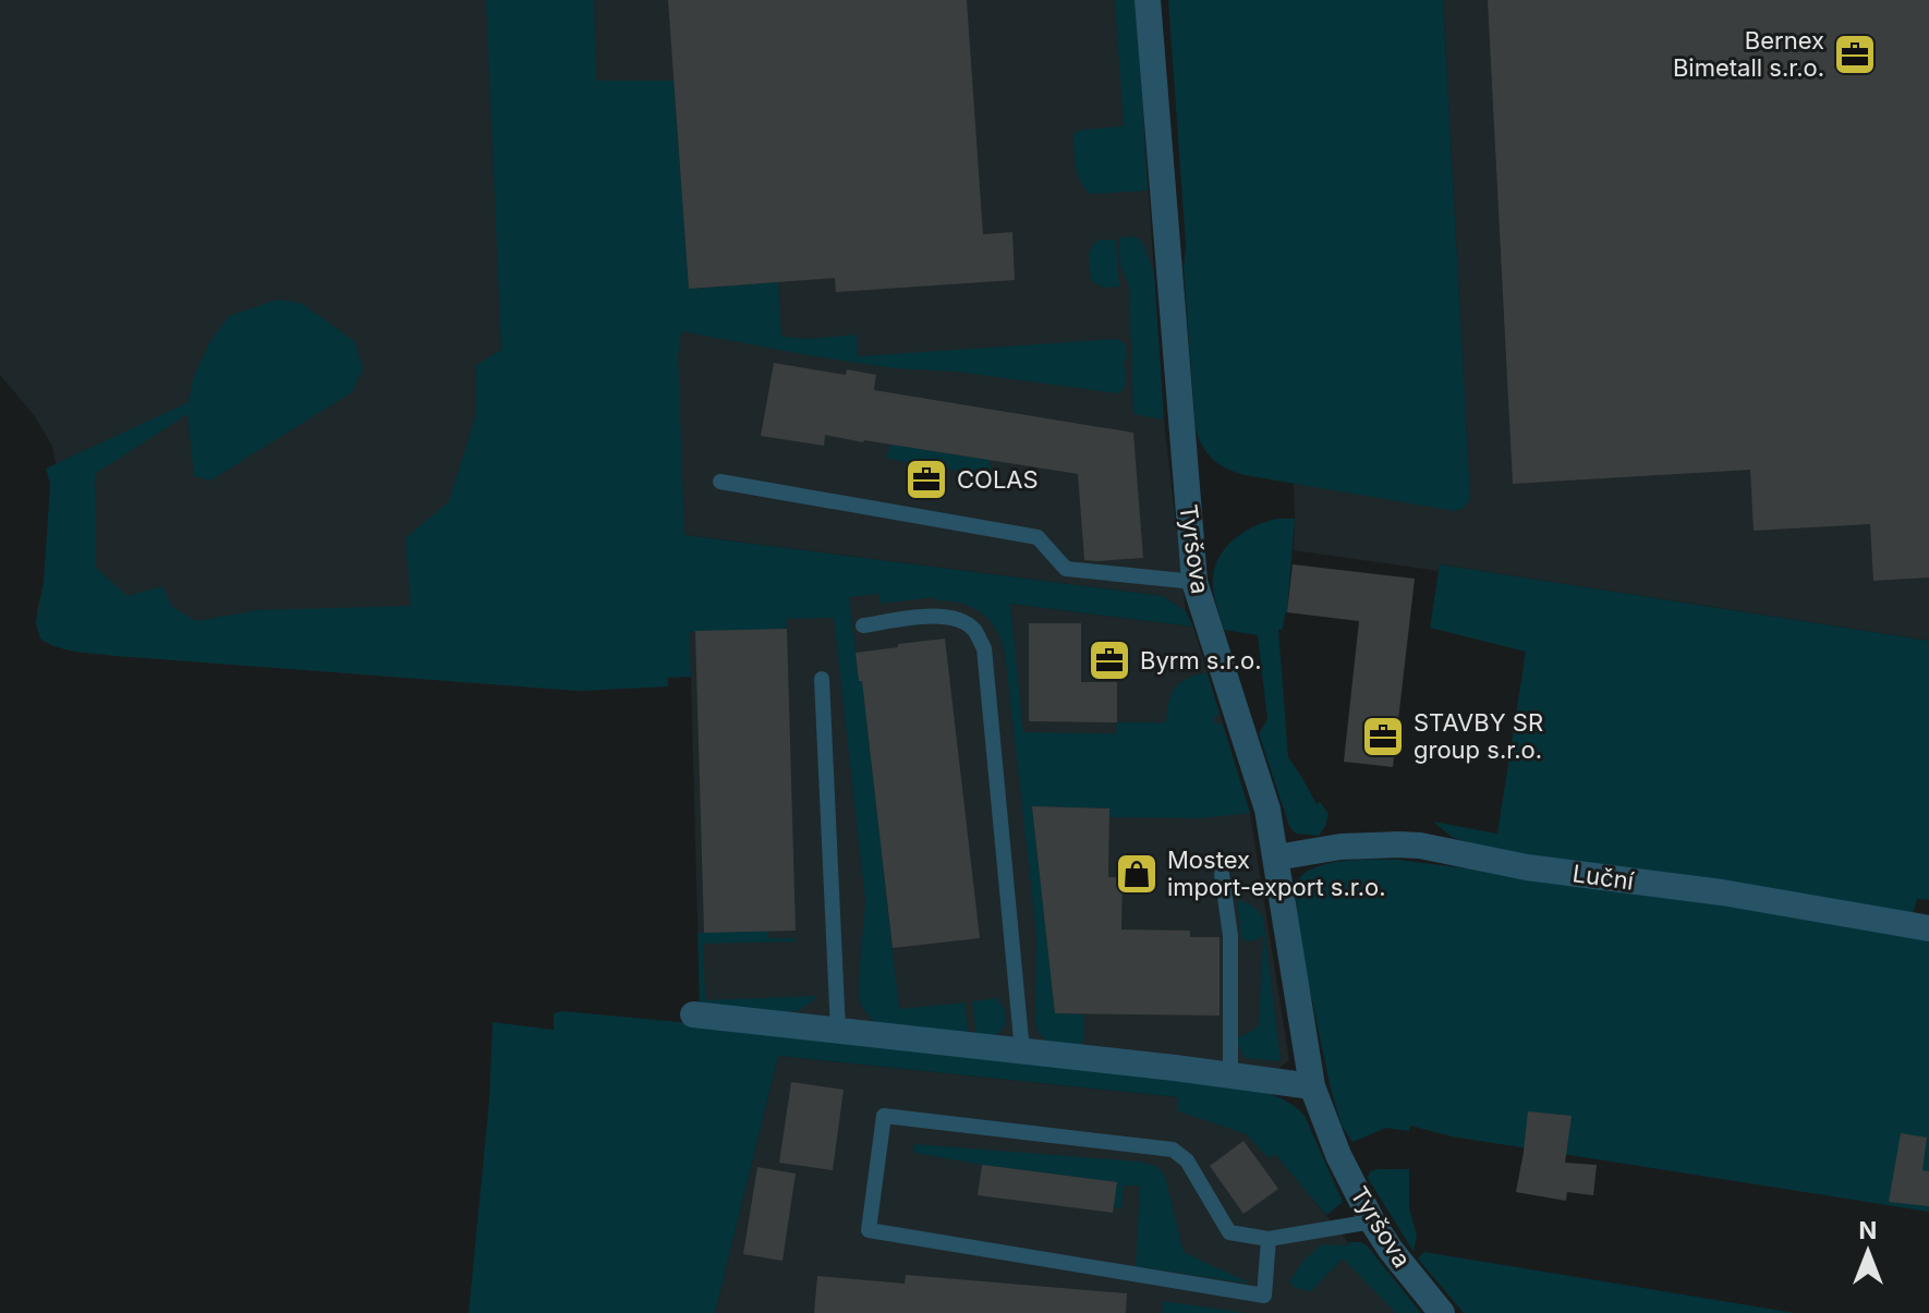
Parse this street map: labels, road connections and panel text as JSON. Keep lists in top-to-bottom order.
{
  "streets": {
    "street": ["Tyršova", "Luční"]
  },
  "crossings": [
    ["Tyršova", "Luční"]
  ],
  "places": {
    "office": [
      "Bernex Bimetall s.r.o.",
      "COLAS",
      "Byrm s.r.o.",
      "STAVBY SR group s.r.o."
    ],
    "shop": ["Mostex import-export s.r.o."]
  },
  "north": "top"
}
